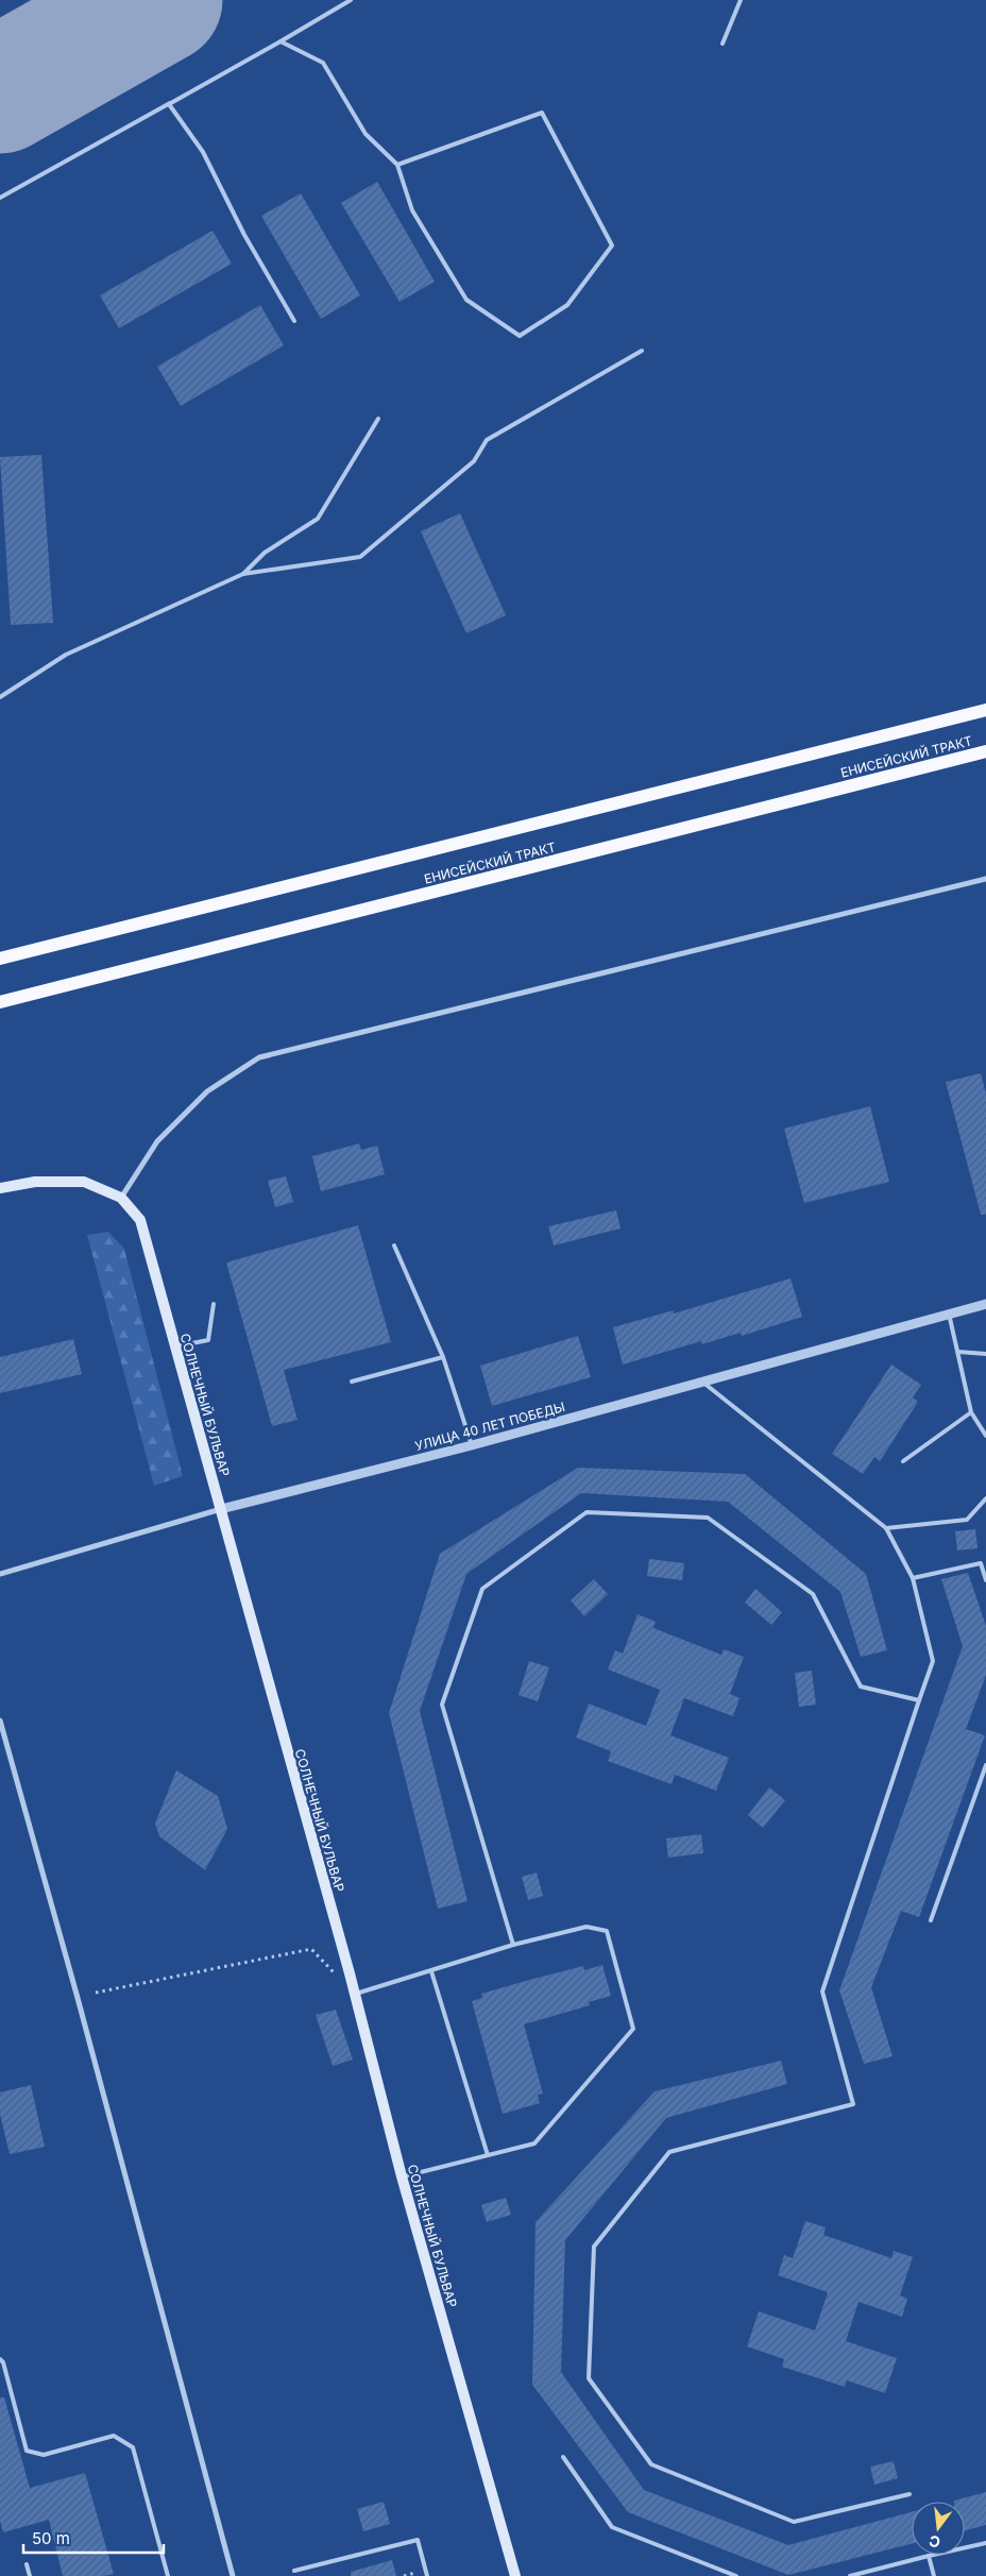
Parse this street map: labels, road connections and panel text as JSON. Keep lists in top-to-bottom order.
{
  "streets": {
    "main road": ["ЕНИСЕЙСКИЙ ТРАКТ", "СОЛНЕЧНЫЙ БУЛЬВАР"],
    "street": ["УЛИЦА 40 ЛЕТ ПОБЕДЫ"]
  },
  "crossings": [
    ["СОЛНЕЧНЫЙ БУЛЬВАР", "УЛИЦА 40 ЛЕТ ПОБЕДЫ"]
  ],
  "scale_bar": "50 m",
  "north": "bottom"
}
